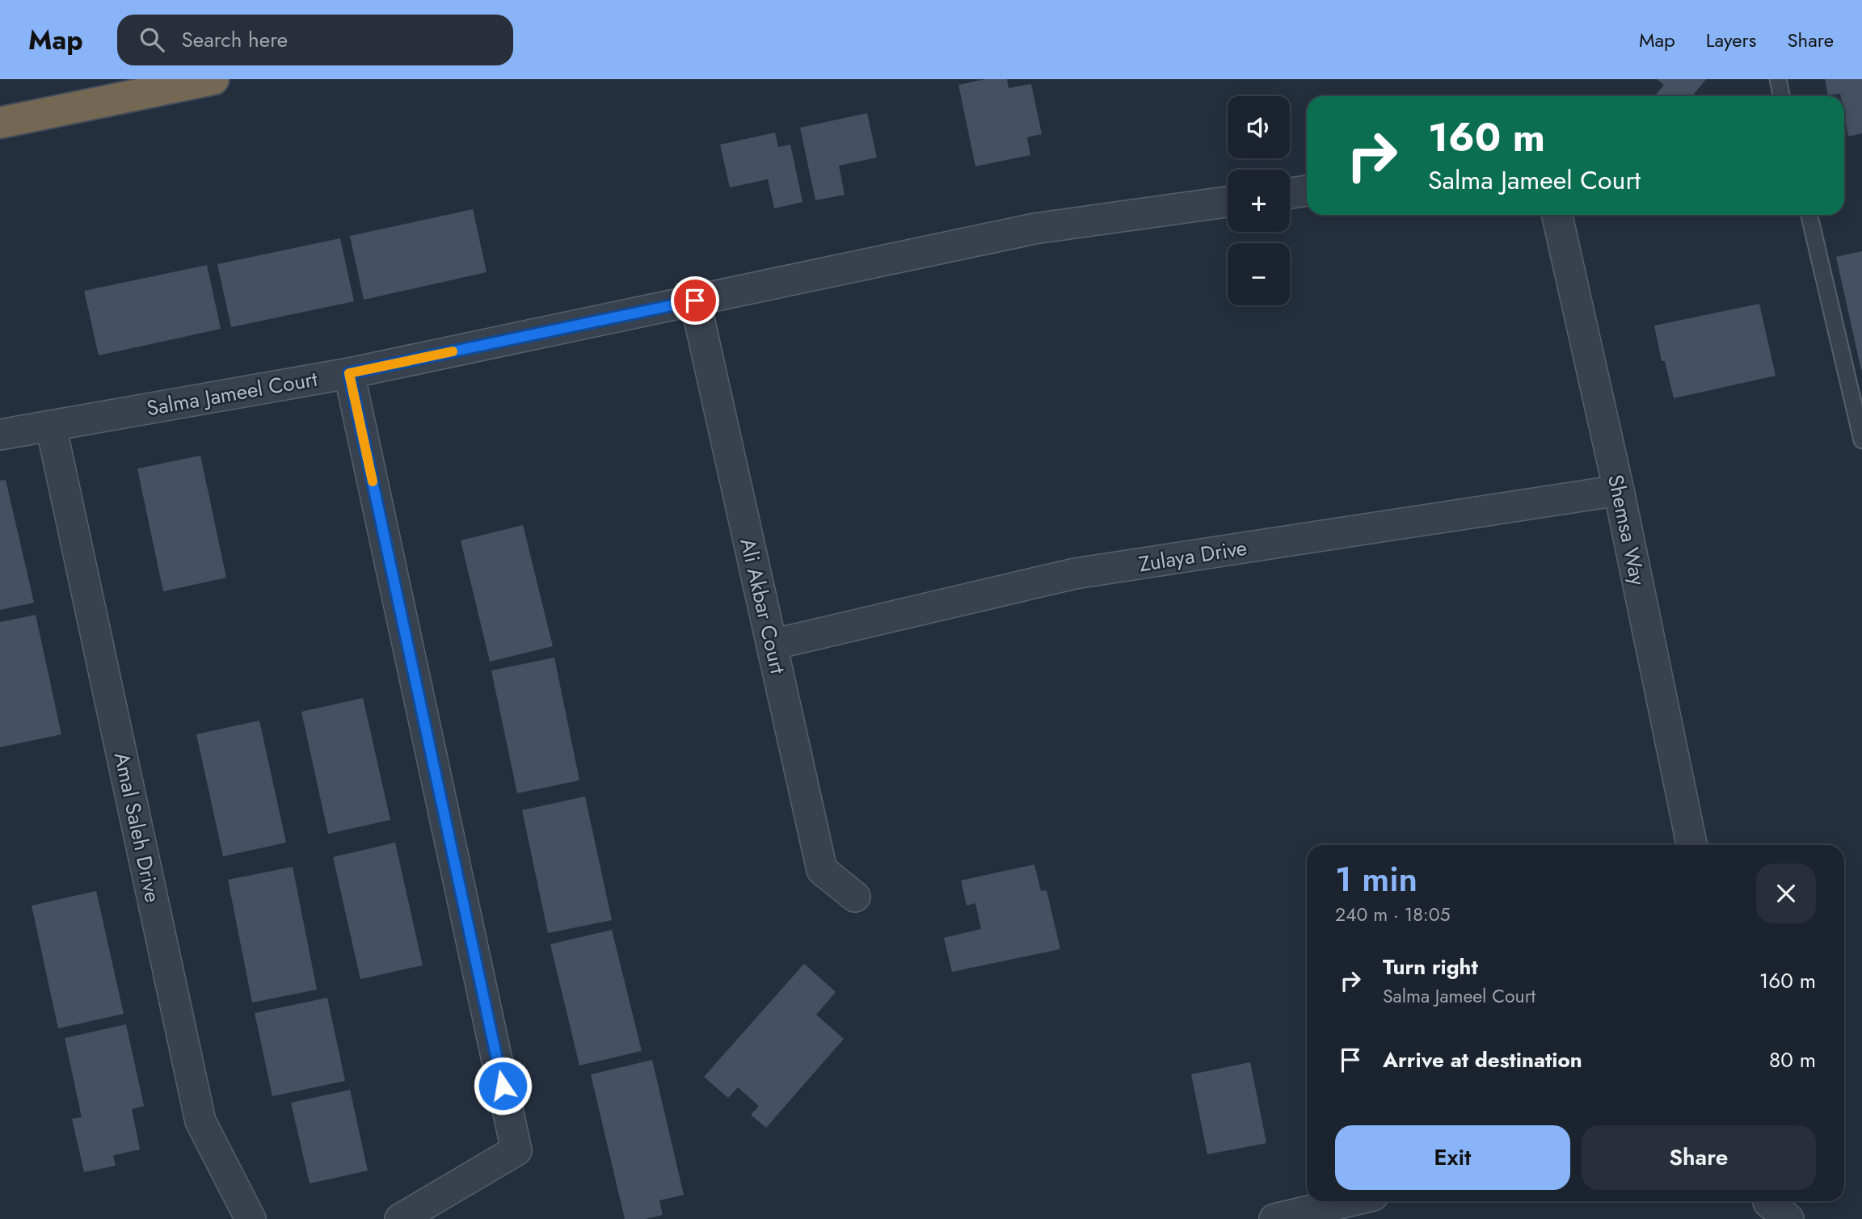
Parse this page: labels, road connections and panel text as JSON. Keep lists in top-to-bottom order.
{
  "streets": {
    "street": [
      "Salma Jameel Court",
      "Shemsa Way",
      "Zulaya Drive",
      "Ali Akbar Court",
      "Amal Saleh Drive"
    ]
  },
  "crossings": [
    ["Salma Jameel Court", "Ali Akbar Court"],
    ["Salma Jameel Court", "Amal Saleh Drive"],
    ["Shemsa Way", "Zulaya Drive"],
    ["Zulaya Drive", "Ali Akbar Court"]
  ],
  "page": {
    "header": "Map",
    "search": "Search here",
    "nav": ["Map", "Layers", "Share"],
    "map_buttons": ["+", "−"],
    "turn": ["160 m", "Salma Jameel Court"],
    "heading": ["1 min", "240 m · 18:05"],
    "list": [
      {
        "name": "Turn right",
        "note": "Salma Jameel Court",
        "value": "160 m"
      },
      {
        "name": "Arrive at destination",
        "value": "80 m"
      }
    ],
    "buttons": ["Exit", "Share"]
  }
}
